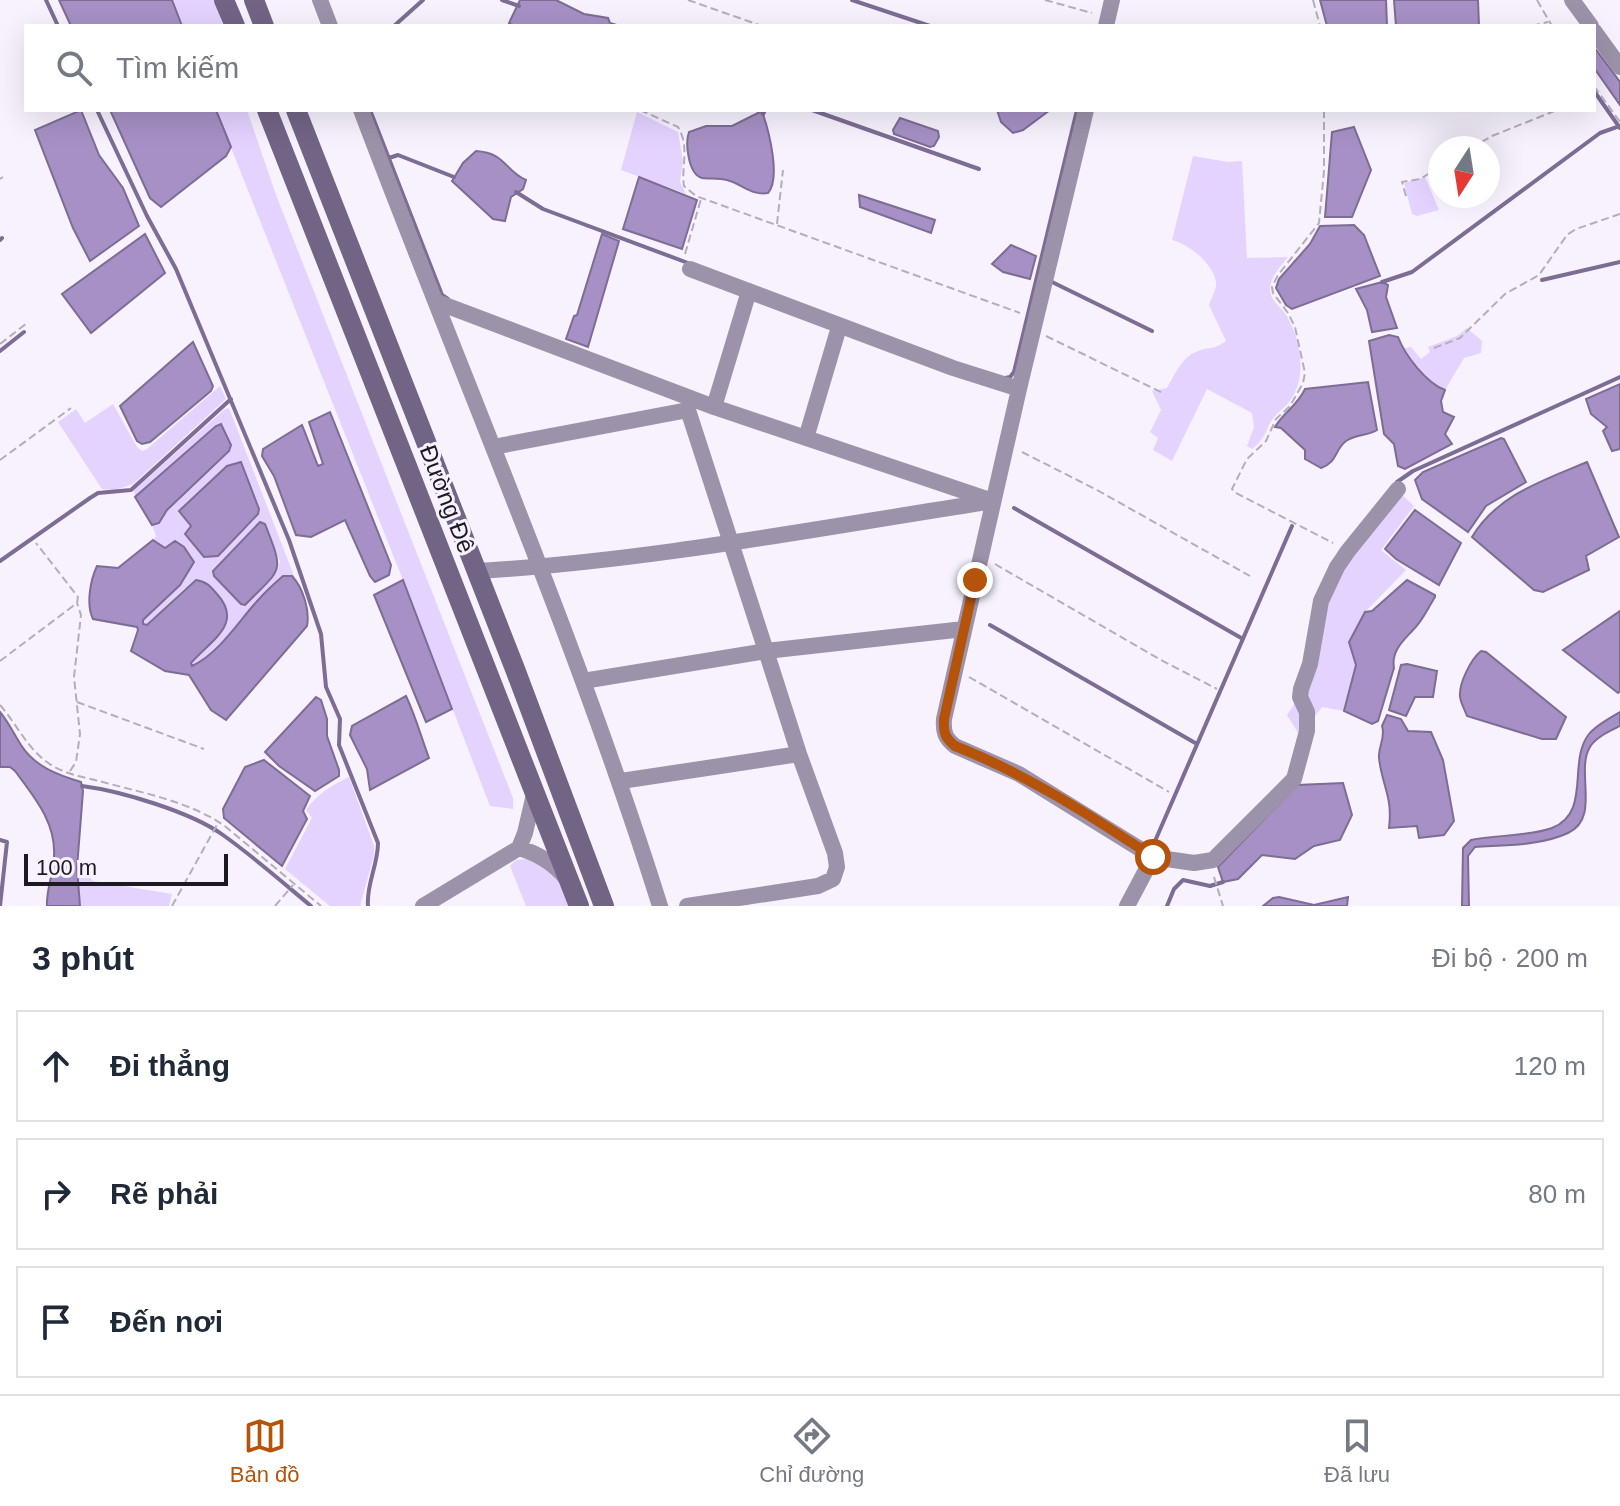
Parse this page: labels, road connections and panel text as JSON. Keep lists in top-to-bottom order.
{
  "streets": {
    "street": ["Đường Đê"]
  },
  "scale_bar": "100 m",
  "north": "bottom",
  "page": {
    "search": "Tìm kiếm",
    "scale": "100 m",
    "heading": ["3 phút", "Đi bộ · 200 m"],
    "list": [
      ["Đi thẳng", "120 m"],
      ["Rẽ phải", "80 m"],
      "Đến nơi"
    ],
    "nav": ["Bản đồ", "Chỉ đường", "Đã lưu"]
  }
}
